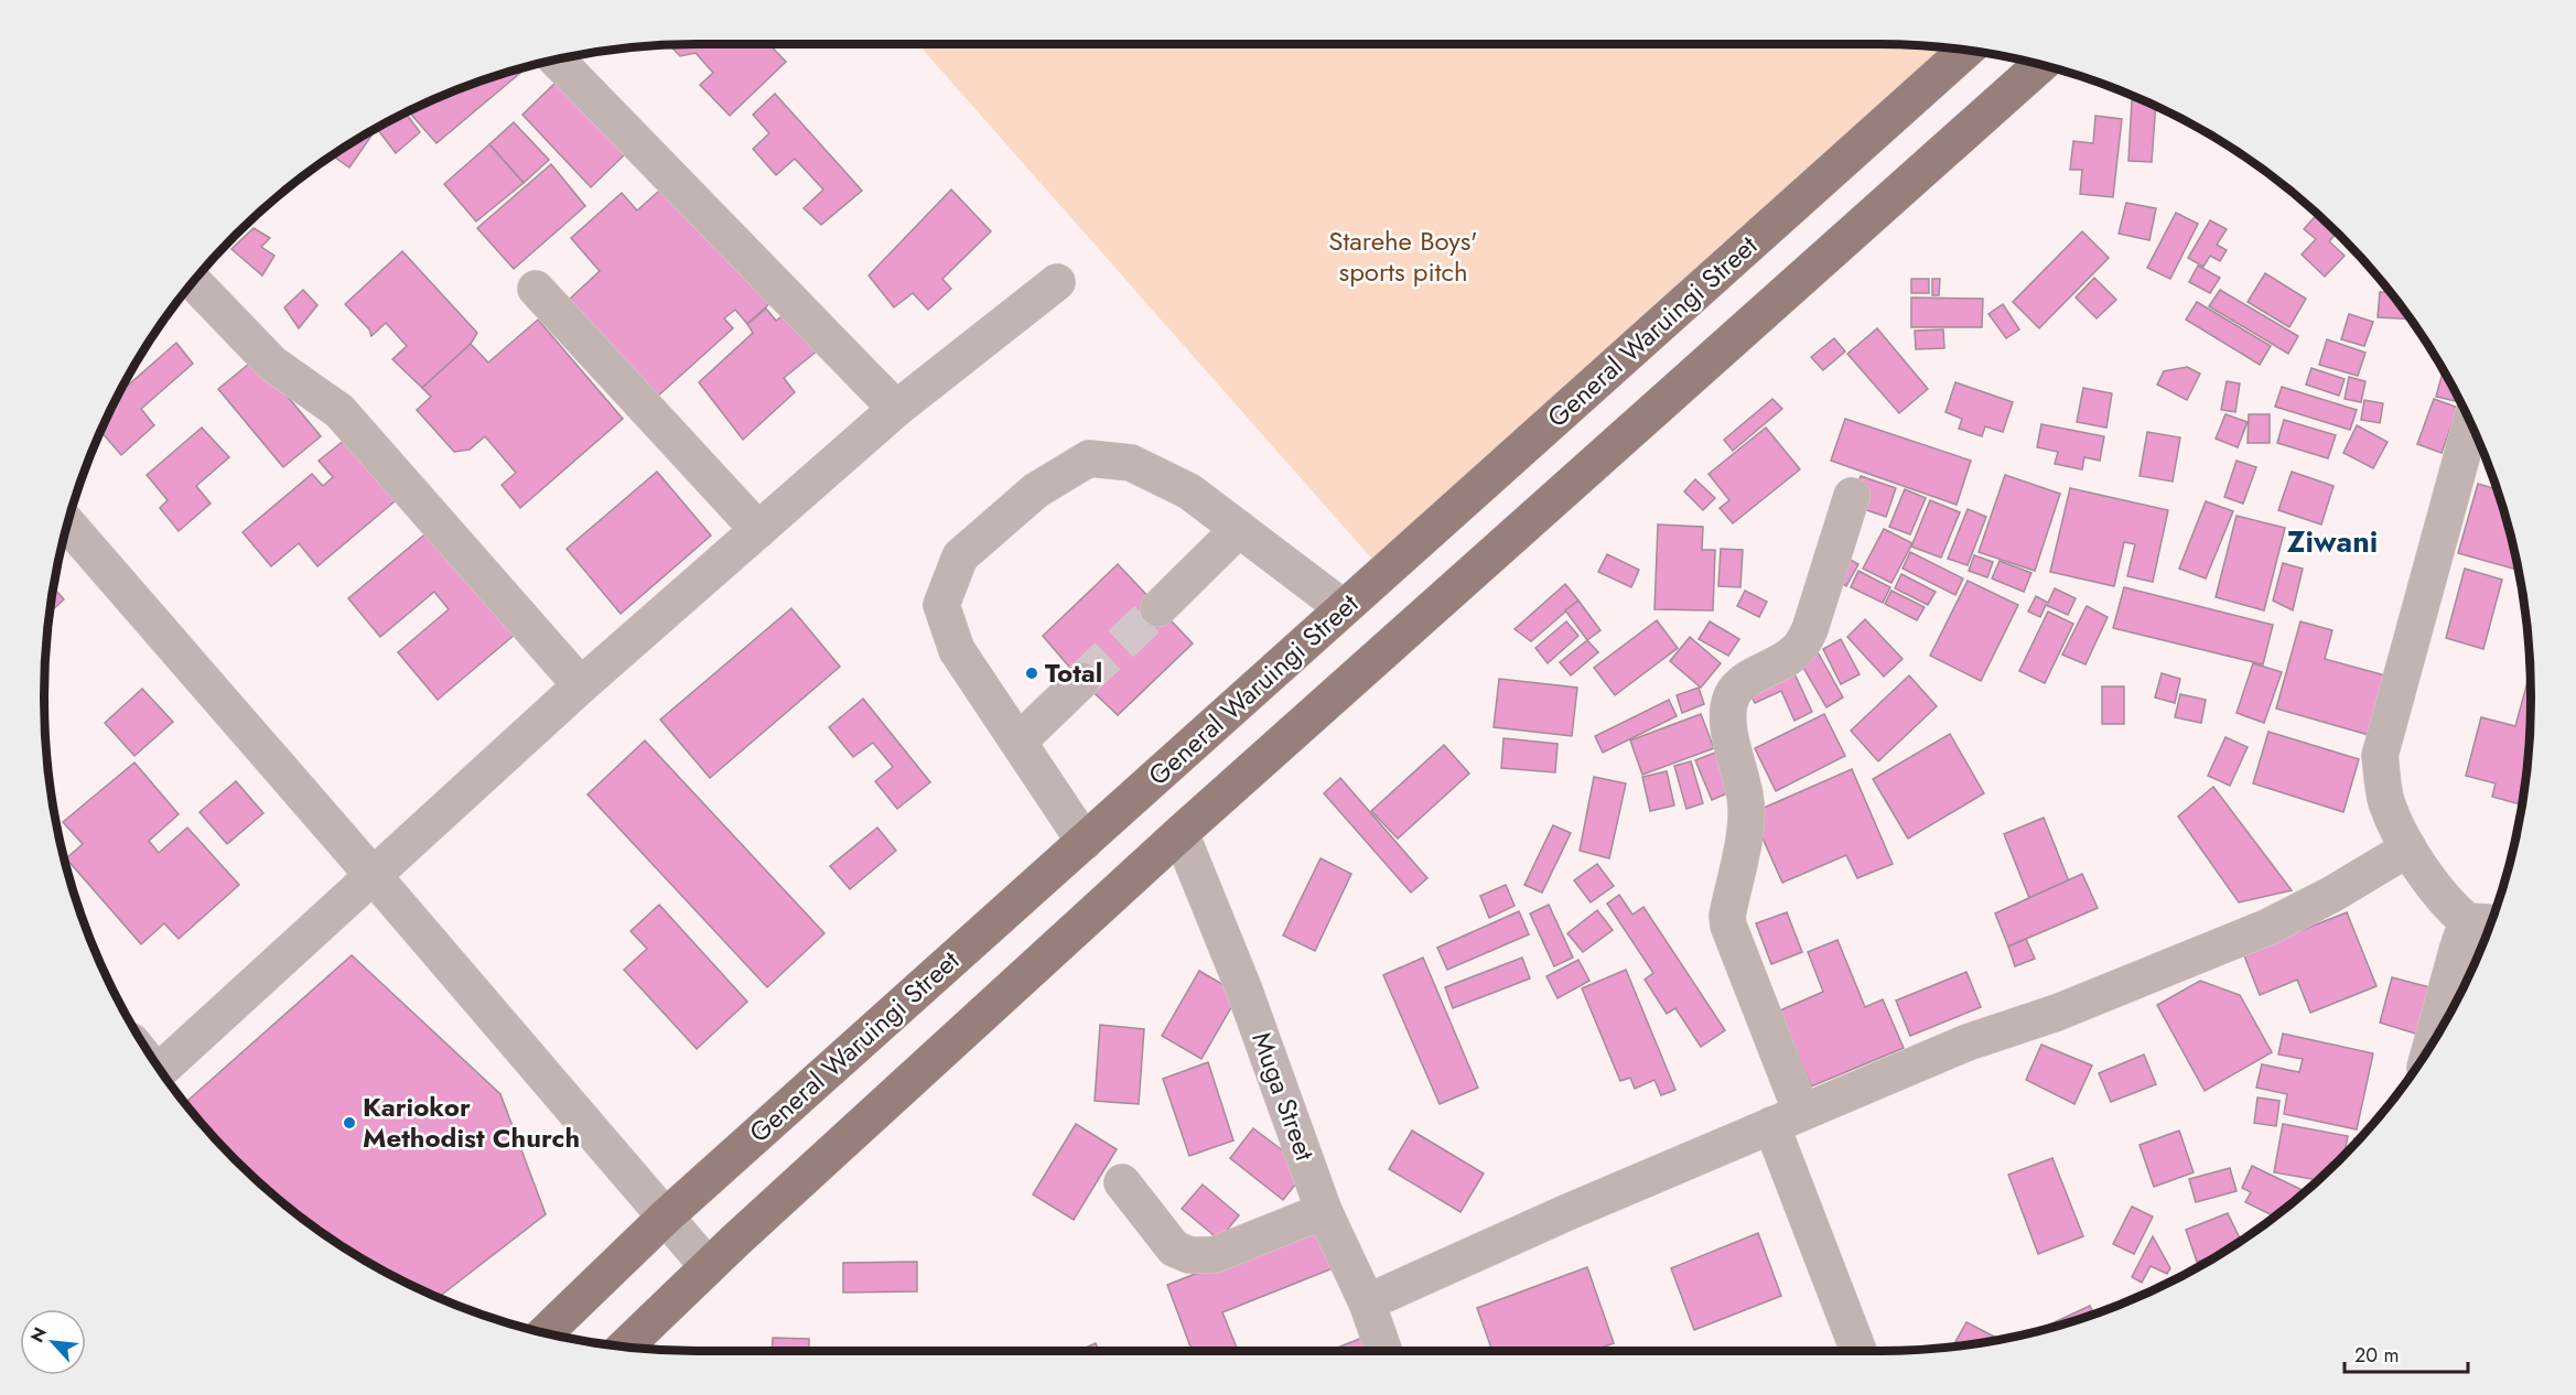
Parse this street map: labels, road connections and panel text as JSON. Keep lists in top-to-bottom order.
{
  "streets": {
    "main road": ["General Waruingi Street"],
    "street": ["Muga Street"]
  },
  "districts": ["Ziwani"],
  "parks": ["Starehe Boys' sports pitch"],
  "places": ["Total", "Kariokor Methodist Church"],
  "scale_bar": "20 m",
  "north": "top left"
}
